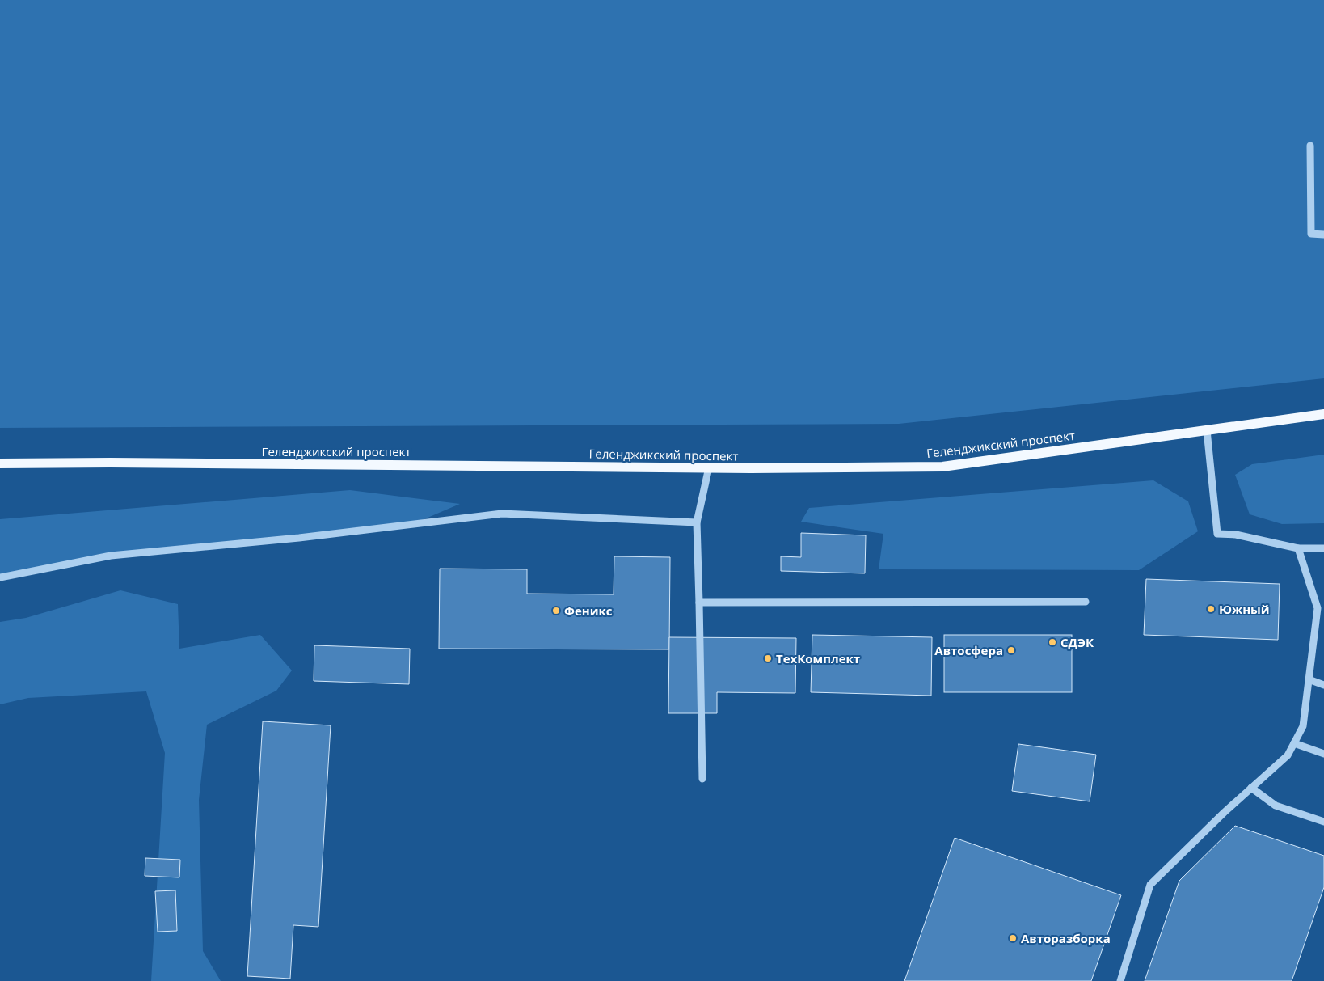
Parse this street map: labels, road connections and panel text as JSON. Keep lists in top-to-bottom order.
{
  "streets": {
    "main road": ["Геленджикский проспект"]
  },
  "places": [
    "Южный",
    "Феникс",
    "СДЭК",
    "Автосфера",
    "ТехКомплект",
    "Авторазборка"
  ]
}
